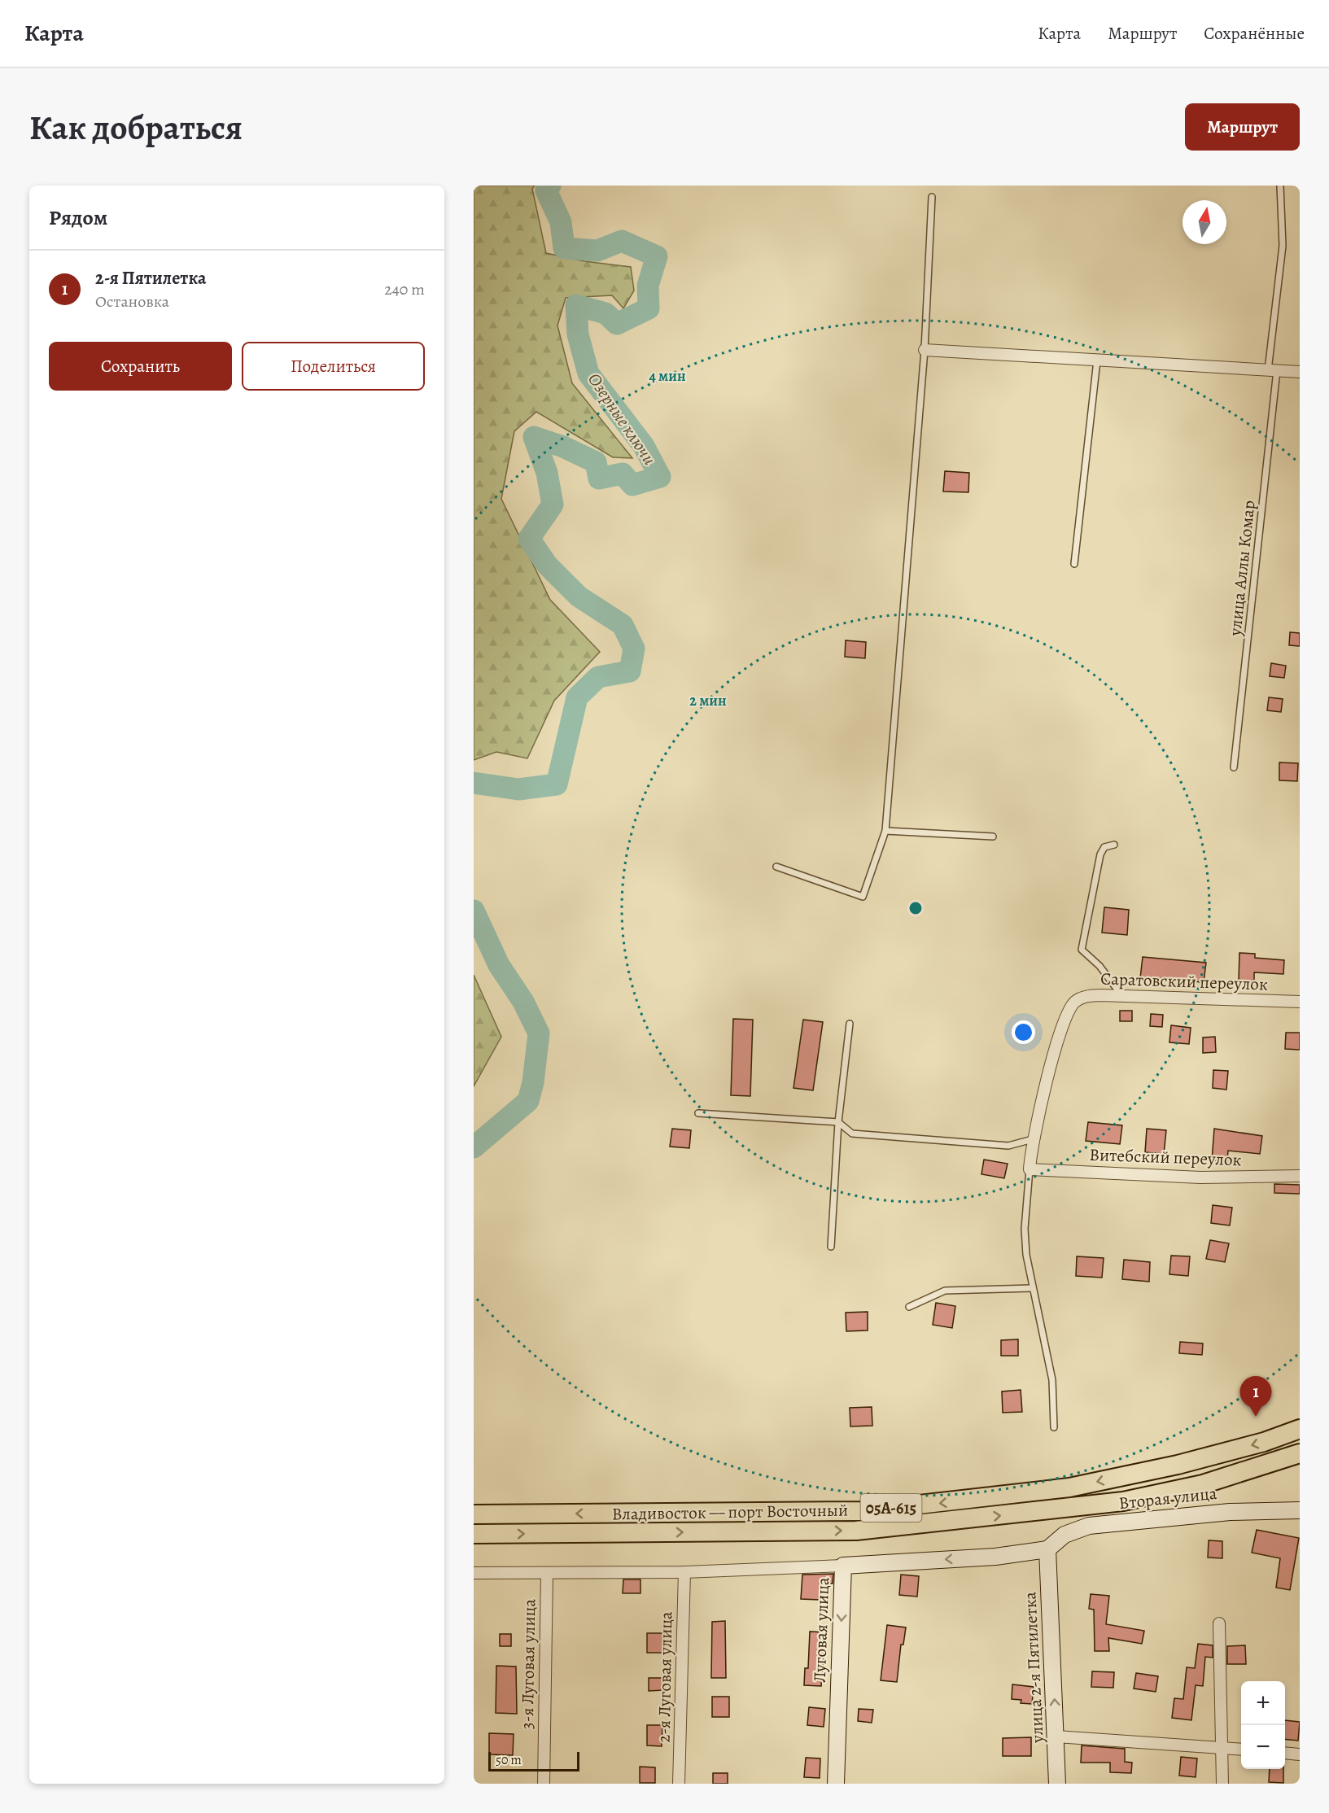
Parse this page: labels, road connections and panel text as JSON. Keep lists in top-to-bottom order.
{
  "streets": {
    "highway": ["05А-615", "Владивосток — порт Восточный"],
    "main road": ["Вторая улица", "Луговая улица", "улица 2-я Пятилетка"],
    "street": [
      "Саратовский переулок",
      "Витебский переулок",
      "3-я Луговая улица",
      "2-я Луговая улица"
    ],
    "lane": ["улица Аллы Комар"]
  },
  "crossings": [
    ["Вторая улица", "Луговая улица"],
    ["Вторая улица", "улица 2-я Пятилетка"],
    ["Луговая улица", "улица 2-я Пятилетка"]
  ],
  "one_way": ["улица 2-я Пятилетка"],
  "water": ["Озерные ключи"],
  "scale_bar": "50 m",
  "north": "top",
  "page": {
    "header": "Карта",
    "nav": ["Карта", "Маршрут", "Сохранённые"],
    "buttons": [
      "Маршрут",
      ["Сохранить", "Поделиться"]
    ],
    "title": "Как добраться",
    "heading": "Рядом",
    "list": [
      {
        "mark": "1",
        "name": "2-я Пятилетка",
        "note": "Остановка",
        "value": "240 m"
      }
    ],
    "pins": "1",
    "map_buttons": ["+", "−"],
    "scale": "50 m"
  },
  "rings": ["4 мин", "2 мин"]
}
